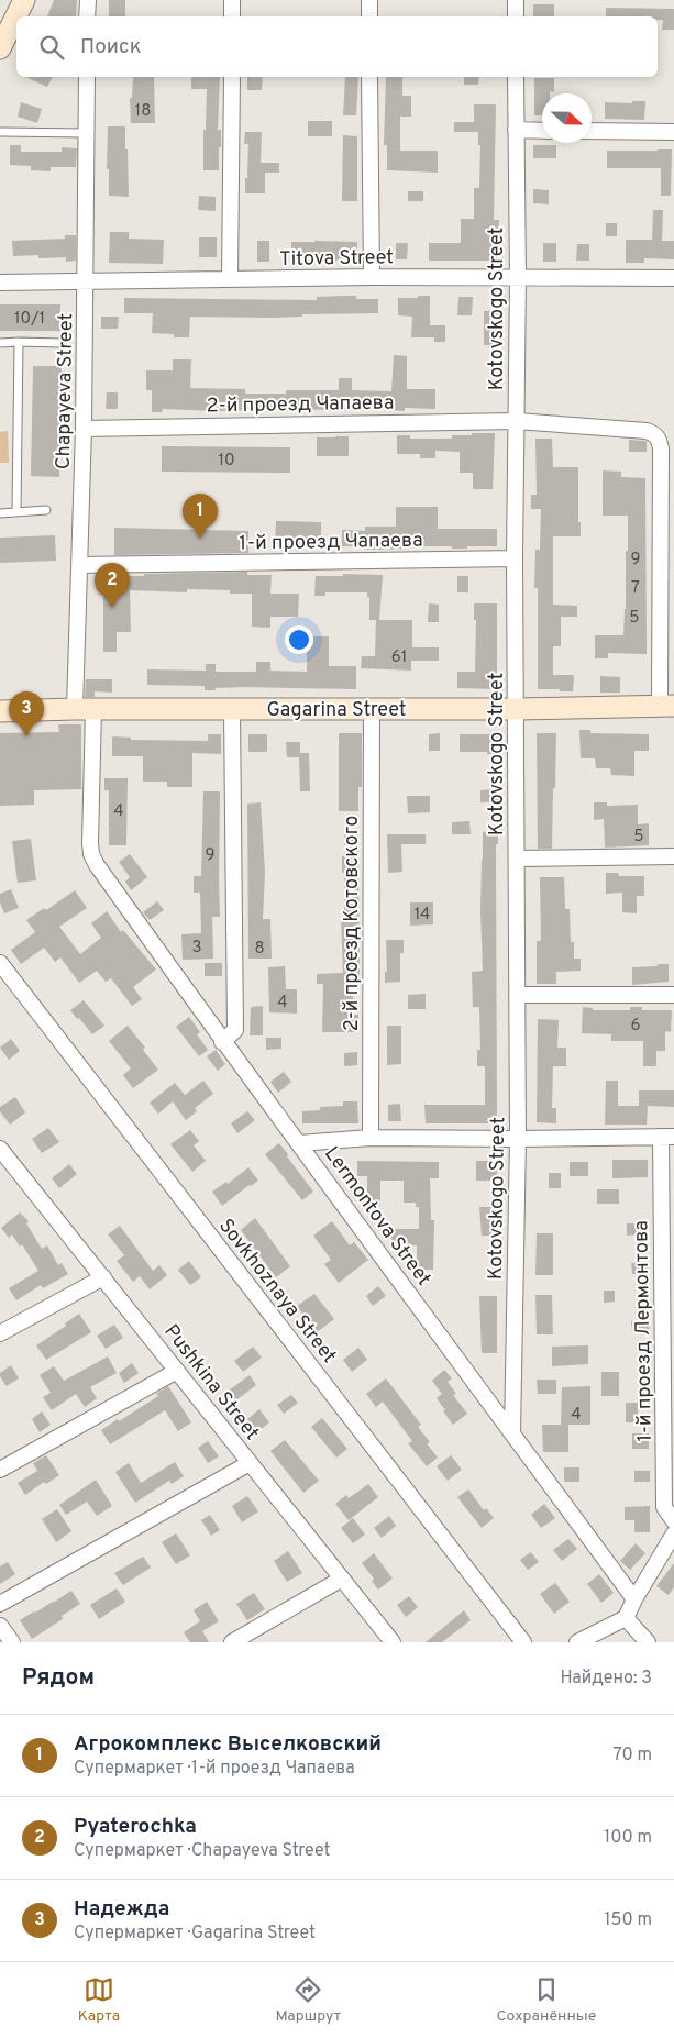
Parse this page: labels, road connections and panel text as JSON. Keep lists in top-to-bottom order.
{
  "streets": {
    "street": [
      "Titova Street",
      "Kotovskogo Street",
      "Chapayeva Street",
      "2-й проезд Чапаева",
      "1-й проезд Чапаева",
      "Gagarina Street",
      "2-й проезд Котовского",
      "Lermontova Street",
      "Sovkhoznaya Street",
      "1-й проезд Лермонтова",
      "Pushkina Street"
    ]
  },
  "crossings": [
    ["Titova Street", "Kotovskogo Street"],
    ["Titova Street", "Chapayeva Street"],
    ["Kotovskogo Street", "2-й проезд Чапаева"],
    ["Kotovskogo Street", "1-й проезд Чапаева"],
    ["Kotovskogo Street", "Gagarina Street"],
    ["Kotovskogo Street", "Lermontova Street"],
    ["Chapayeva Street", "2-й проезд Чапаева"],
    ["Chapayeva Street", "1-й проезд Чапаева"],
    ["Chapayeva Street", "Gagarina Street"],
    ["Chapayeva Street", "Lermontova Street"],
    ["2-й проезд Чапаева", "Gagarina Street"],
    ["Gagarina Street", "2-й проезд Котовского"]
  ],
  "house_numbers": [
    "18",
    "10/1",
    "10",
    "9",
    "7",
    "5",
    "61",
    "4",
    "5",
    "9",
    "14",
    "3",
    "8",
    "4",
    "6",
    "4"
  ],
  "north": "right",
  "page": {
    "search": "Поиск",
    "pins": ["1", "2", "3"],
    "heading": ["Рядом", "Найдено: 3"],
    "list": [
      {
        "mark": "1",
        "name": "Агрокомплекс Выселковский",
        "note": "Супермаркет · 1-й проезд Чапаева",
        "value": "70 m"
      },
      {
        "mark": "2",
        "name": "Pyaterochka",
        "note": "Супермаркет · Chapayeva Street",
        "value": "100 m"
      },
      {
        "mark": "3",
        "name": "Надежда",
        "note": "Супермаркет · Gagarina Street",
        "value": "150 m"
      }
    ],
    "nav": ["Карта", "Маршрут", "Сохранённые"]
  }
}
